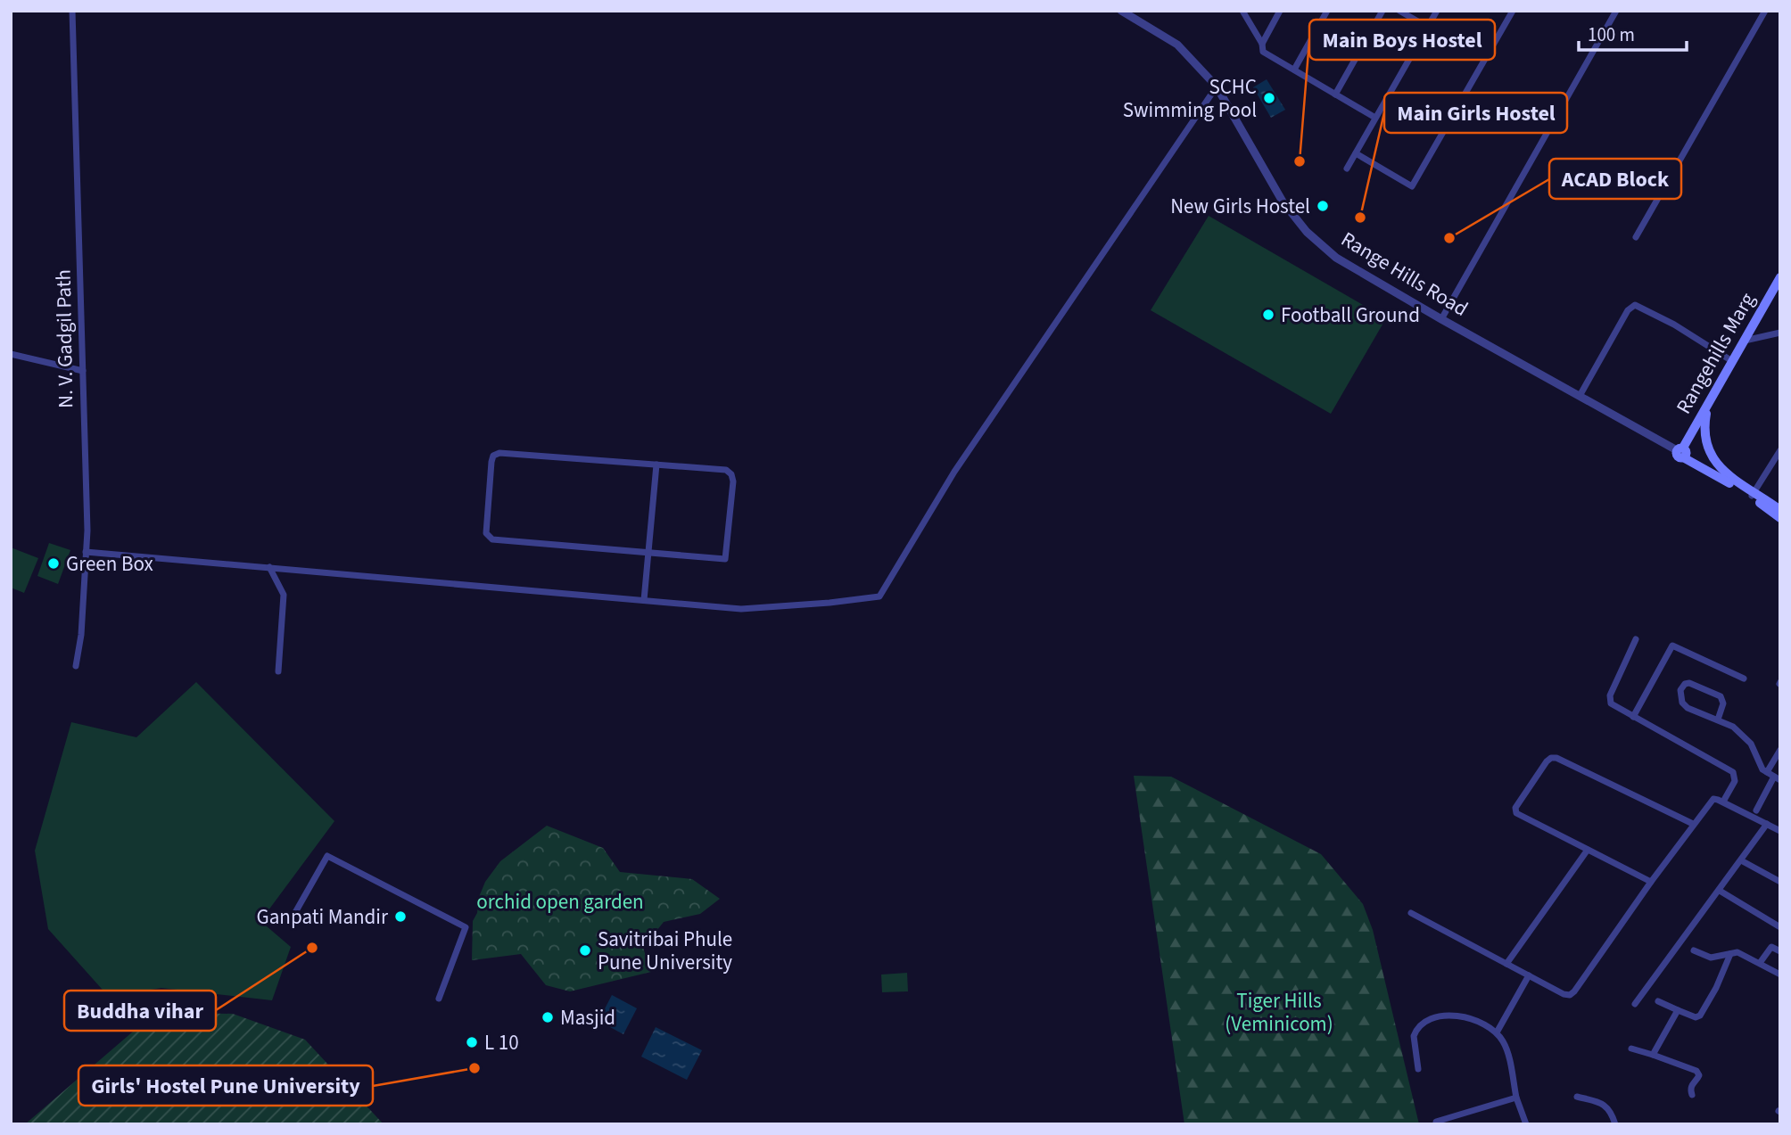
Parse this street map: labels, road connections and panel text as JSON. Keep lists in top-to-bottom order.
{
  "streets": {
    "main road": ["Range Hills Road", "Rangehills Marg"],
    "street": ["N. V. Gadgil Path"]
  },
  "crossings": [
    ["Range Hills Road", "Rangehills Marg"]
  ],
  "parks": ["orchid open garden", "Tiger Hills (Veminicom)"],
  "places": [
    "SCHC Swimming Pool",
    "Main Boys Hostel",
    "New Girls Hostel",
    "Main Girls Hostel",
    "ACAD Block",
    "Football Ground",
    "Green Box",
    "Ganpati Mandir",
    "Buddha vihar",
    "Savitribai Phule Pune University",
    "Masjid",
    "L 10",
    "Girls' Hostel Pune University"
  ],
  "scale_bar": "100 m"
}
